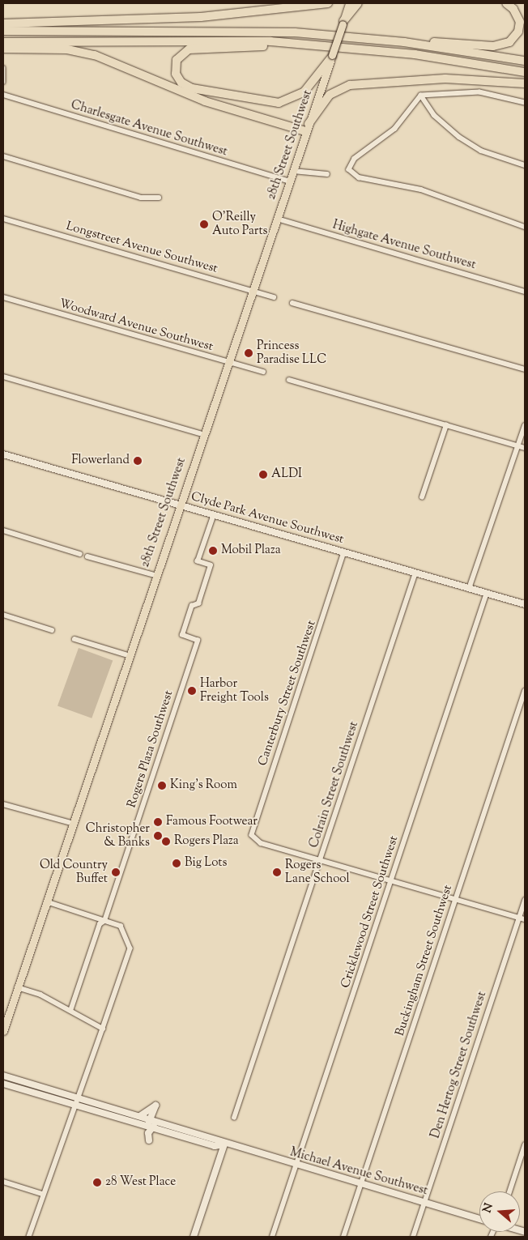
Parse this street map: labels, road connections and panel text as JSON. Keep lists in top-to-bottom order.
{
  "streets": {
    "main road": ["28th Street Southwest"],
    "street": [
      "Charlesgate Avenue Southwest",
      "Highgate Avenue Southwest",
      "Longstreet Avenue Southwest",
      "Woodward Avenue Southwest",
      "Clyde Park Avenue Southwest",
      "Canterbury Street Southwest",
      "Rogers Plaza Southwest",
      "Colrain Street Southwest",
      "Cricklewood Street Southwest",
      "Buckingham Street Southwest",
      "Den Hertog Street Southwest",
      "Michael Avenue Southwest"
    ]
  },
  "crossings": [
    ["Charlesgate Avenue Southwest", "28th Street Southwest"],
    ["28th Street Southwest", "Highgate Avenue Southwest"],
    ["28th Street Southwest", "Longstreet Avenue Southwest"],
    ["28th Street Southwest", "Woodward Avenue Southwest"],
    ["28th Street Southwest", "Clyde Park Avenue Southwest"],
    ["Clyde Park Avenue Southwest", "Canterbury Street Southwest"],
    ["Clyde Park Avenue Southwest", "Rogers Plaza Southwest"],
    ["Clyde Park Avenue Southwest", "Colrain Street Southwest"],
    ["Clyde Park Avenue Southwest", "Cricklewood Street Southwest"],
    ["Canterbury Street Southwest", "Colrain Street Southwest"],
    ["Cricklewood Street Southwest", "Michael Avenue Southwest"],
    ["Buckingham Street Southwest", "Michael Avenue Southwest"],
    ["Den Hertog Street Southwest", "Michael Avenue Southwest"]
  ],
  "places": [
    "O'Reilly Auto Parts",
    "Princess Paradise LLC",
    "Flowerland",
    "ALDI",
    "Mobil Plaza",
    "Harbor Freight Tools",
    "King's Room",
    "Famous Footwear",
    "Christopher & Banks",
    "Rogers Plaza",
    "Big Lots",
    "Old Country Buffet",
    "Rogers Lane School",
    "28 West Place"
  ],
  "north": "left"
}
